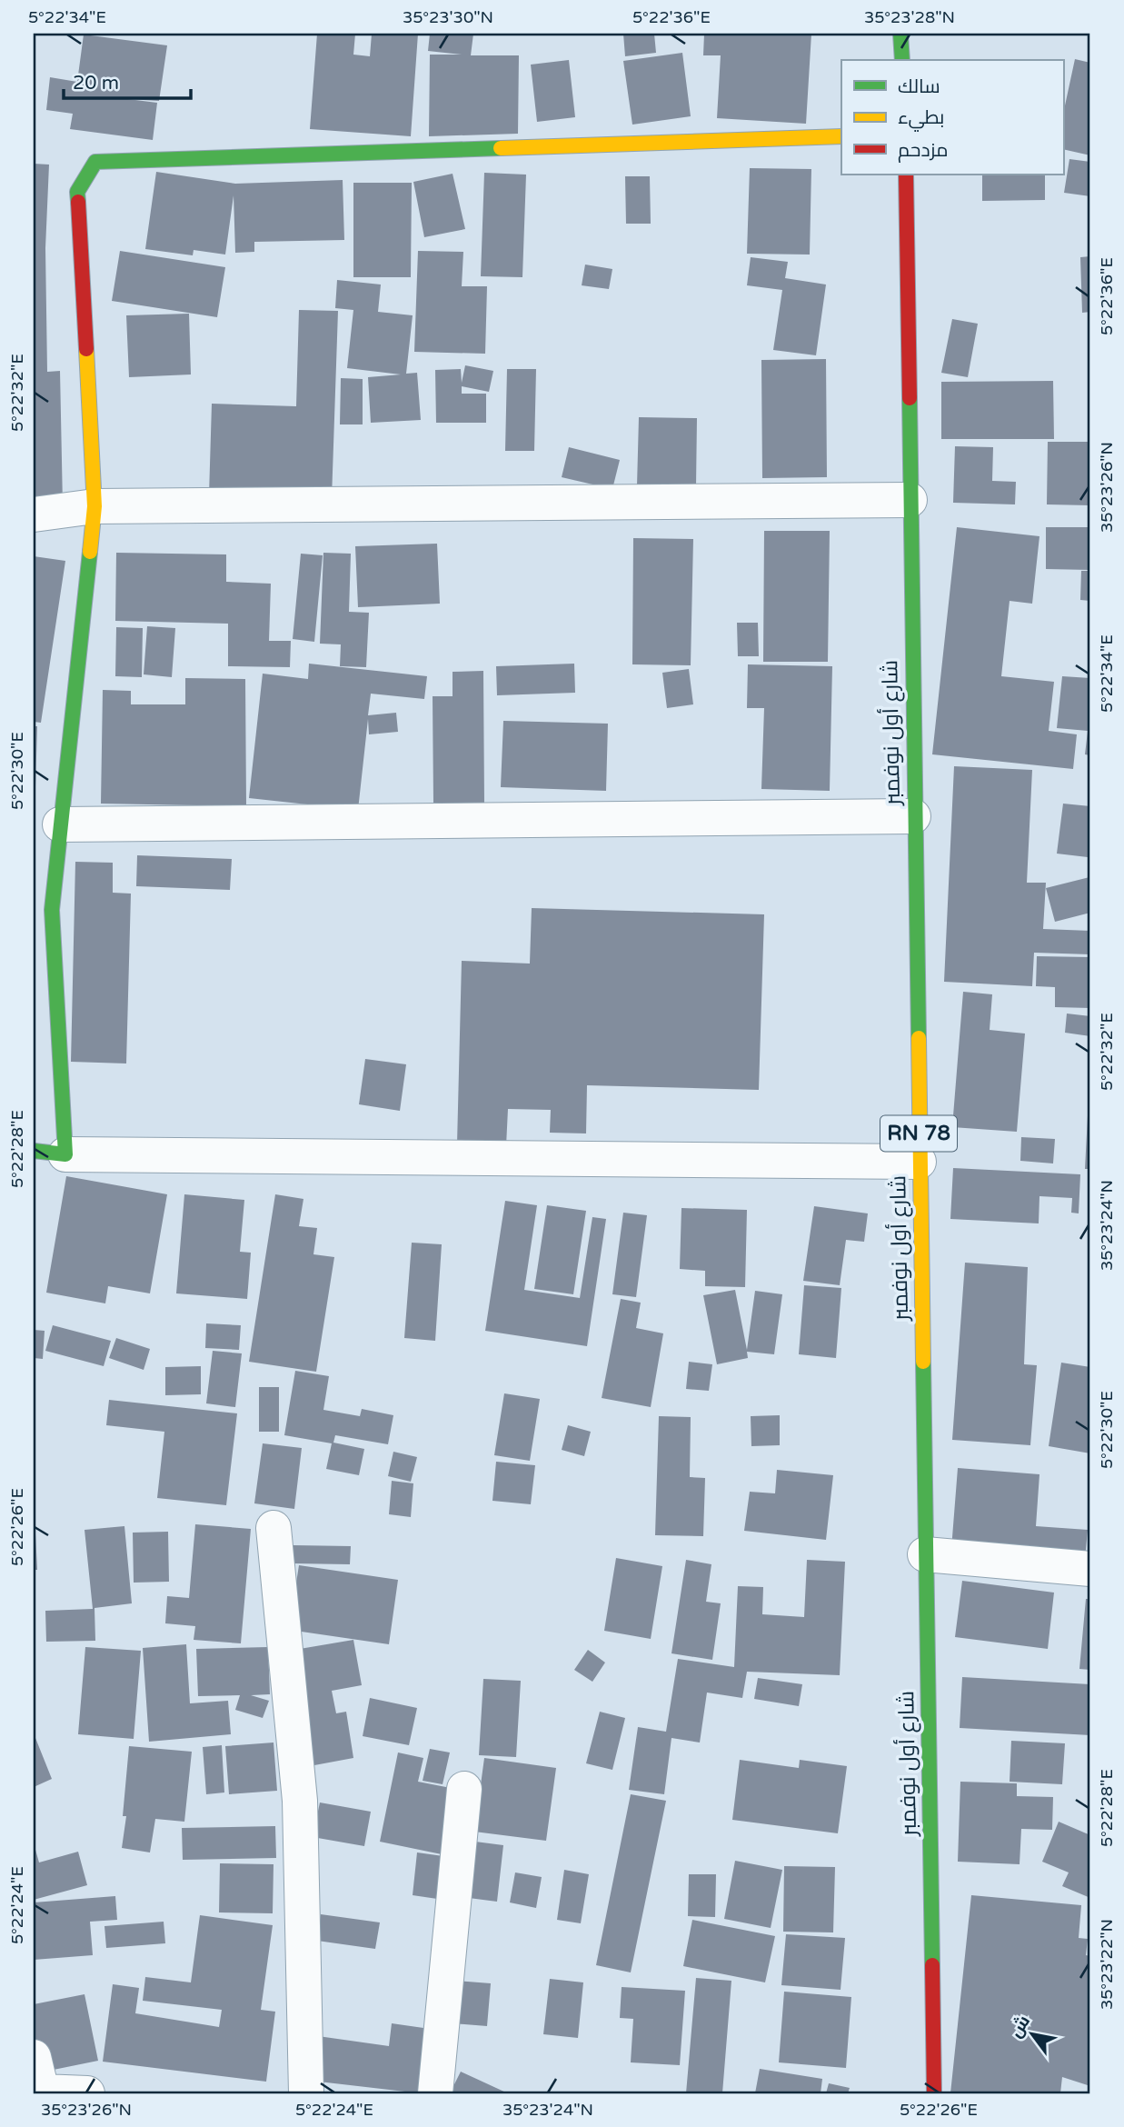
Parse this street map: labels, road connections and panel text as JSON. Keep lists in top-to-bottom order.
{
  "streets": {
    "main road": ["شارع أول نوفمبر", "RN 78"]
  },
  "legend": ["سالك", "بطيء", "مزدحم"],
  "scale_bar": "20 m",
  "north": "top left",
  "coordinates": [
    "5°22'34\"E",
    "35°23'30\"N",
    "5°22'36\"E",
    "35°23'28\"N",
    "5°22'32\"E",
    "35°23'26\"N",
    "5°22'30\"E",
    "5°22'28\"E",
    "35°23'24\"N",
    "5°22'26\"E",
    "5°22'24\"E",
    "35°23'22\"N"
  ]
}
